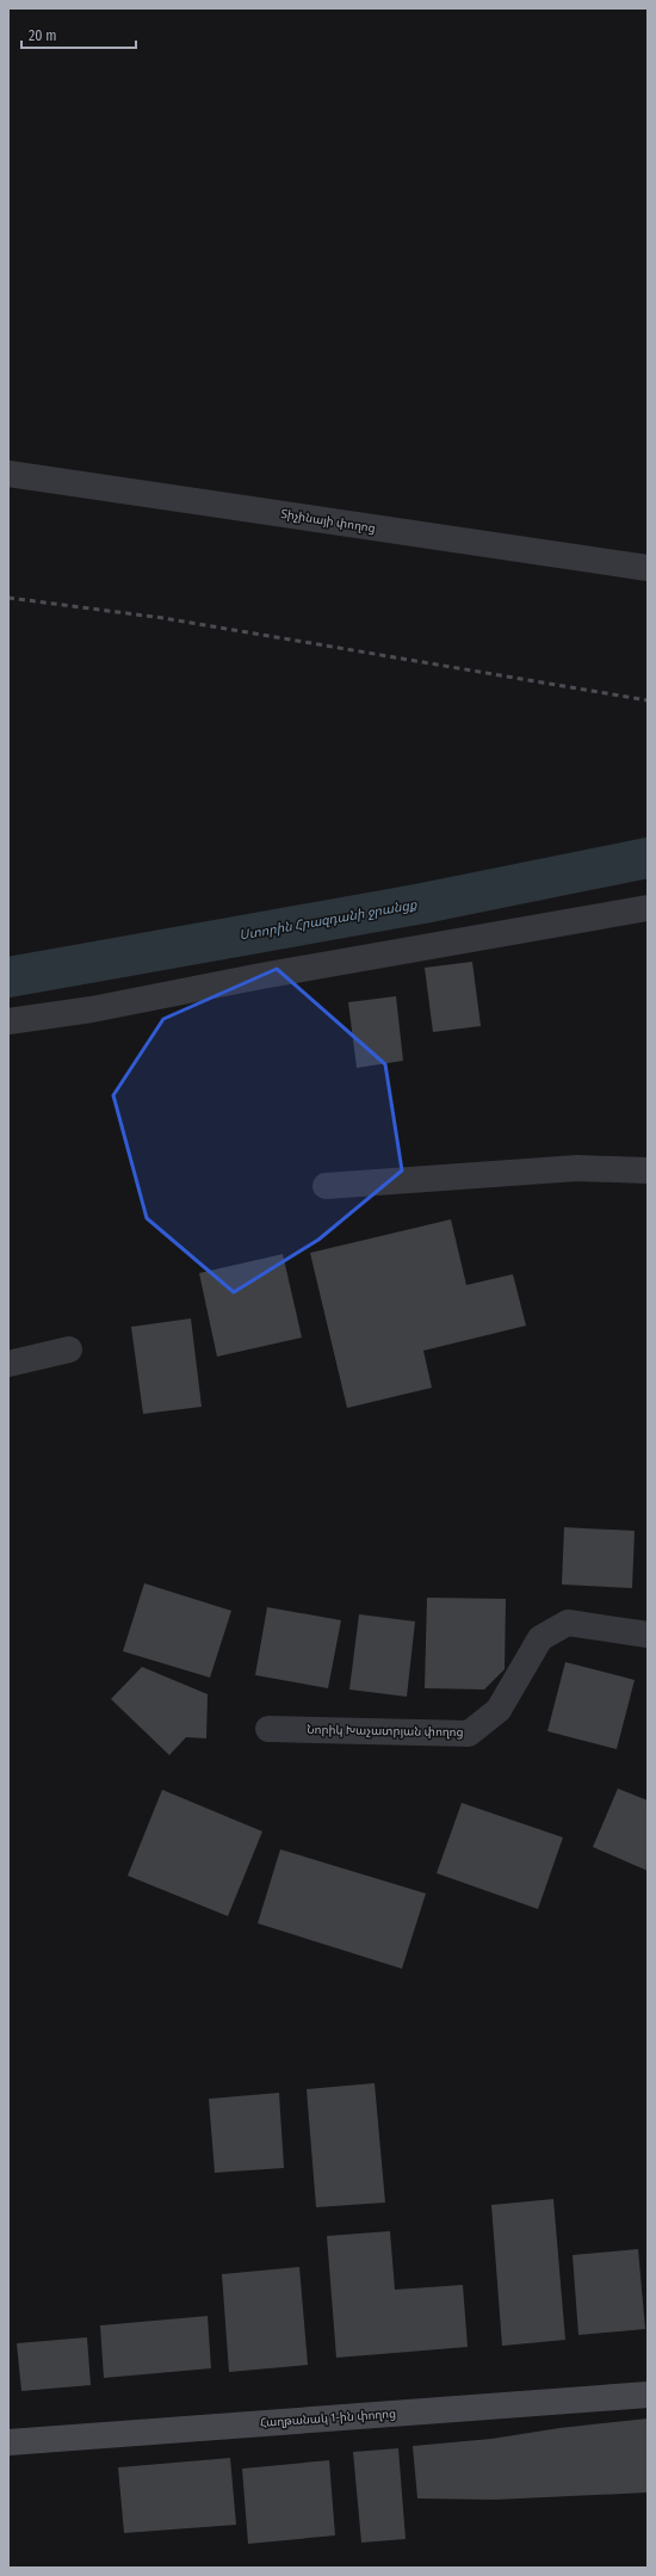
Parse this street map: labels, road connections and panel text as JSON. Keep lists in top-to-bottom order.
{
  "streets": {
    "main road": ["Հաղթանակ 1-ին փողոց"],
    "street": ["Տիչինայի փողոց", "Նորիկ Խաչատրյան փողոց"]
  },
  "water": ["Ստորին Հրազդանի ջրանցք"],
  "scale_bar": "20 m"
}
